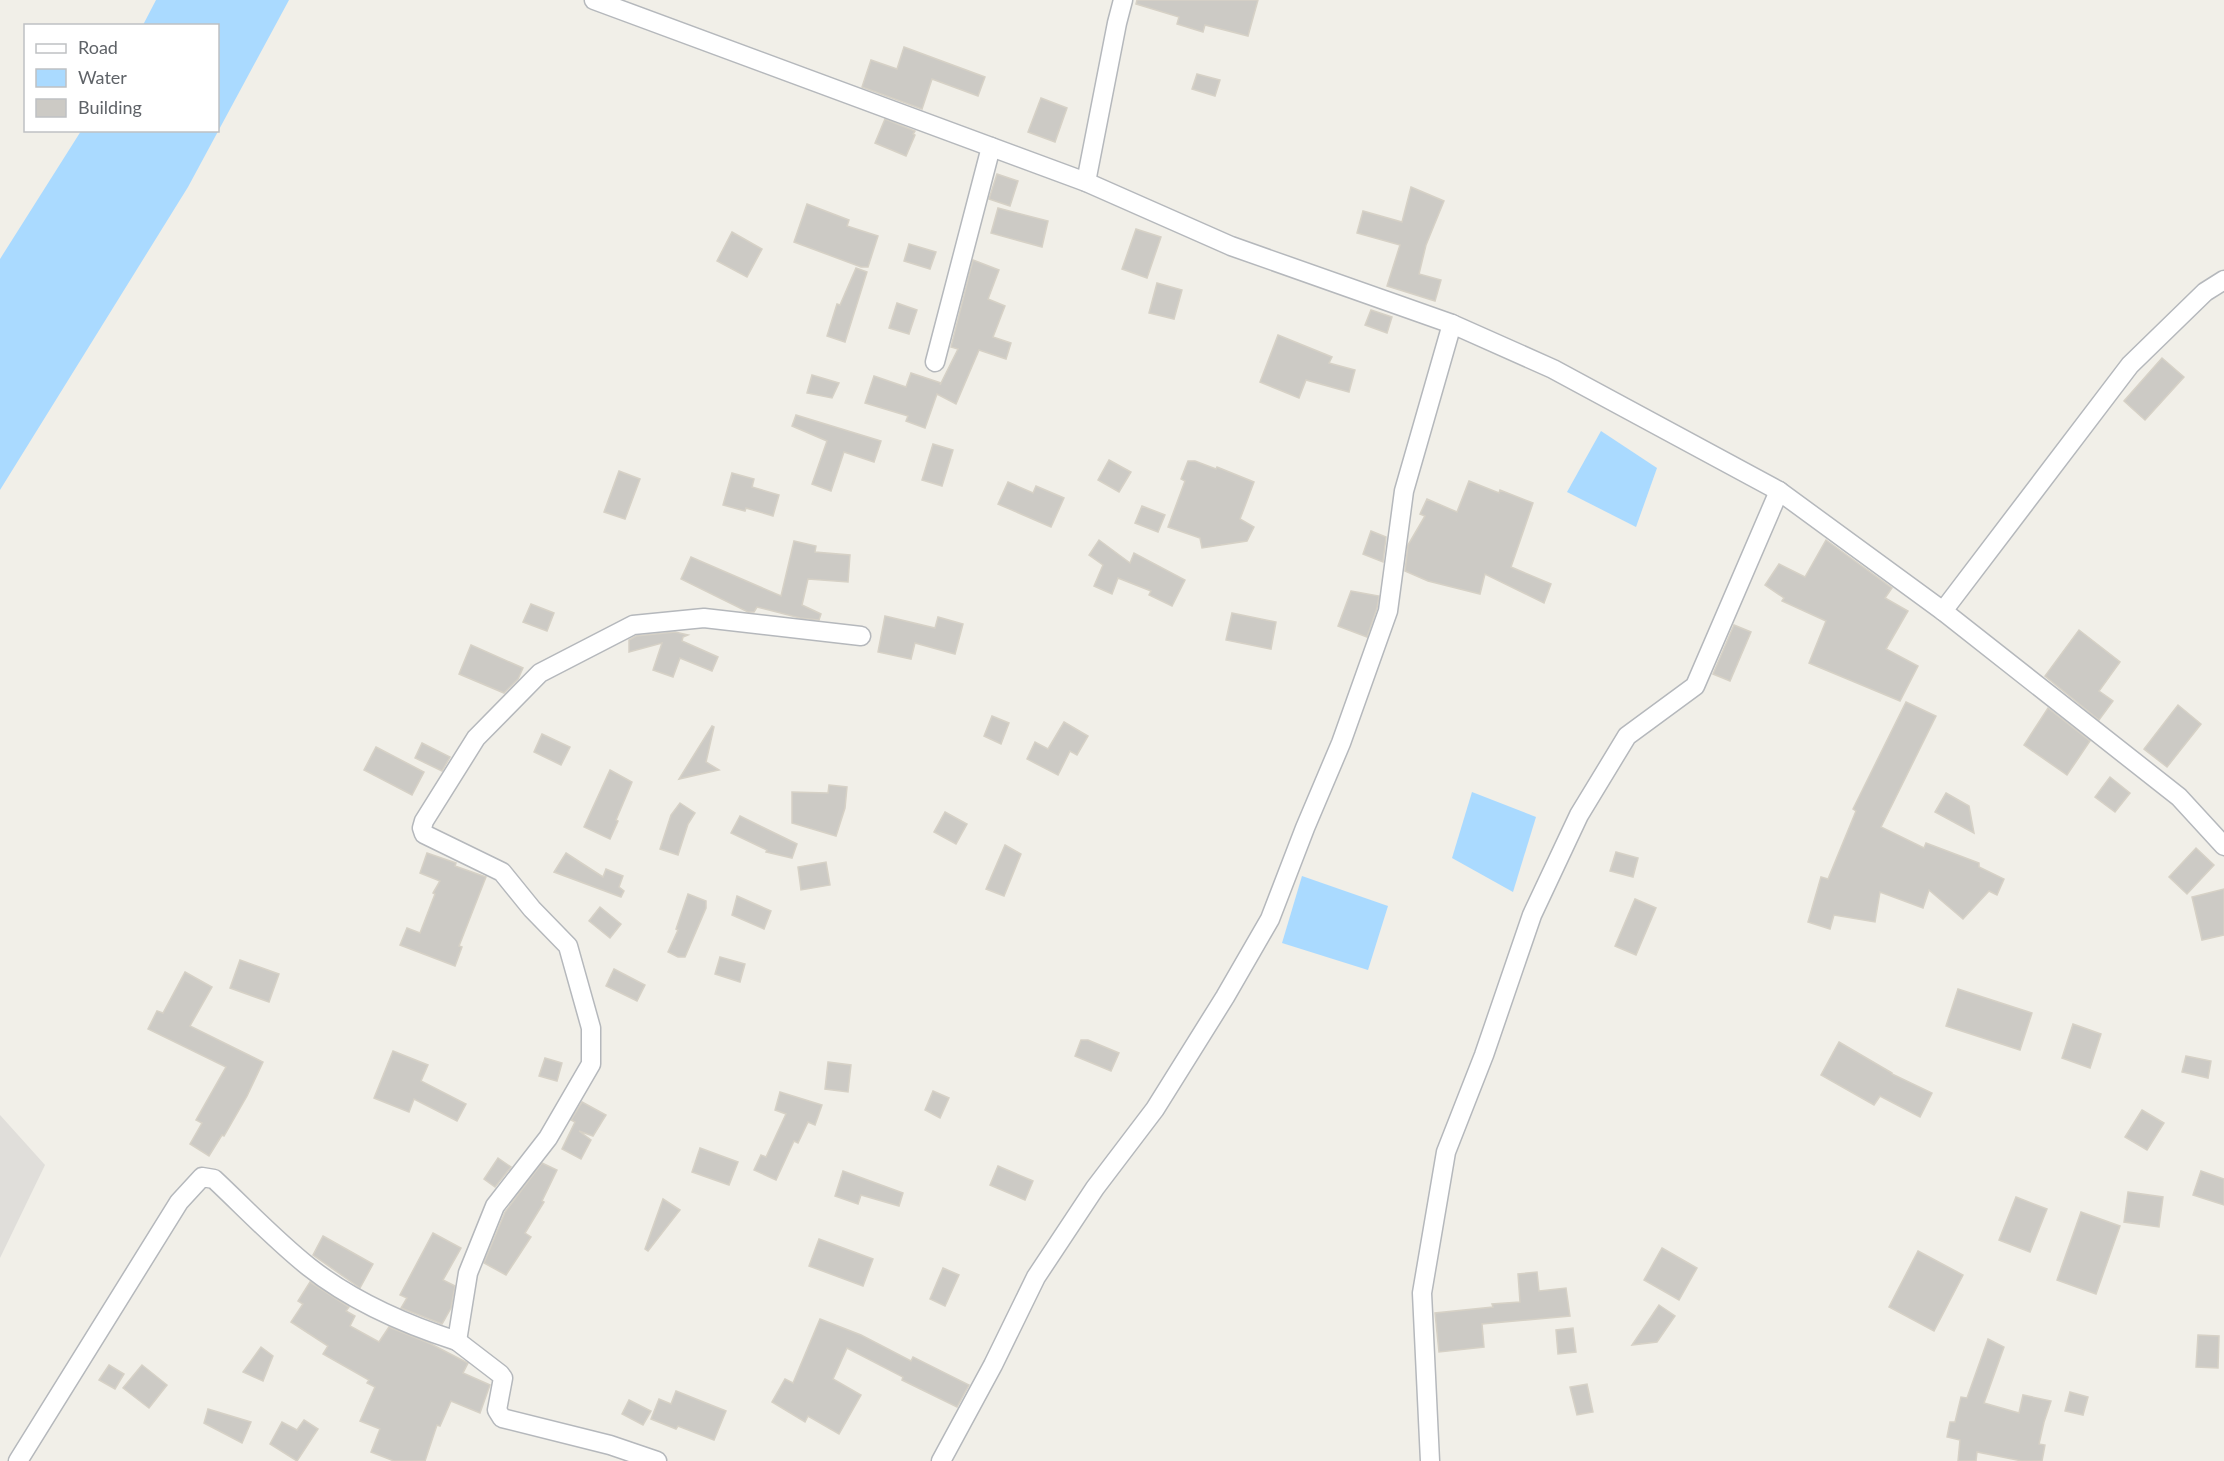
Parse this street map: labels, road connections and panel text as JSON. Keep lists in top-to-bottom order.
{
  "legend": ["Road", "Water", "Building"]
}
